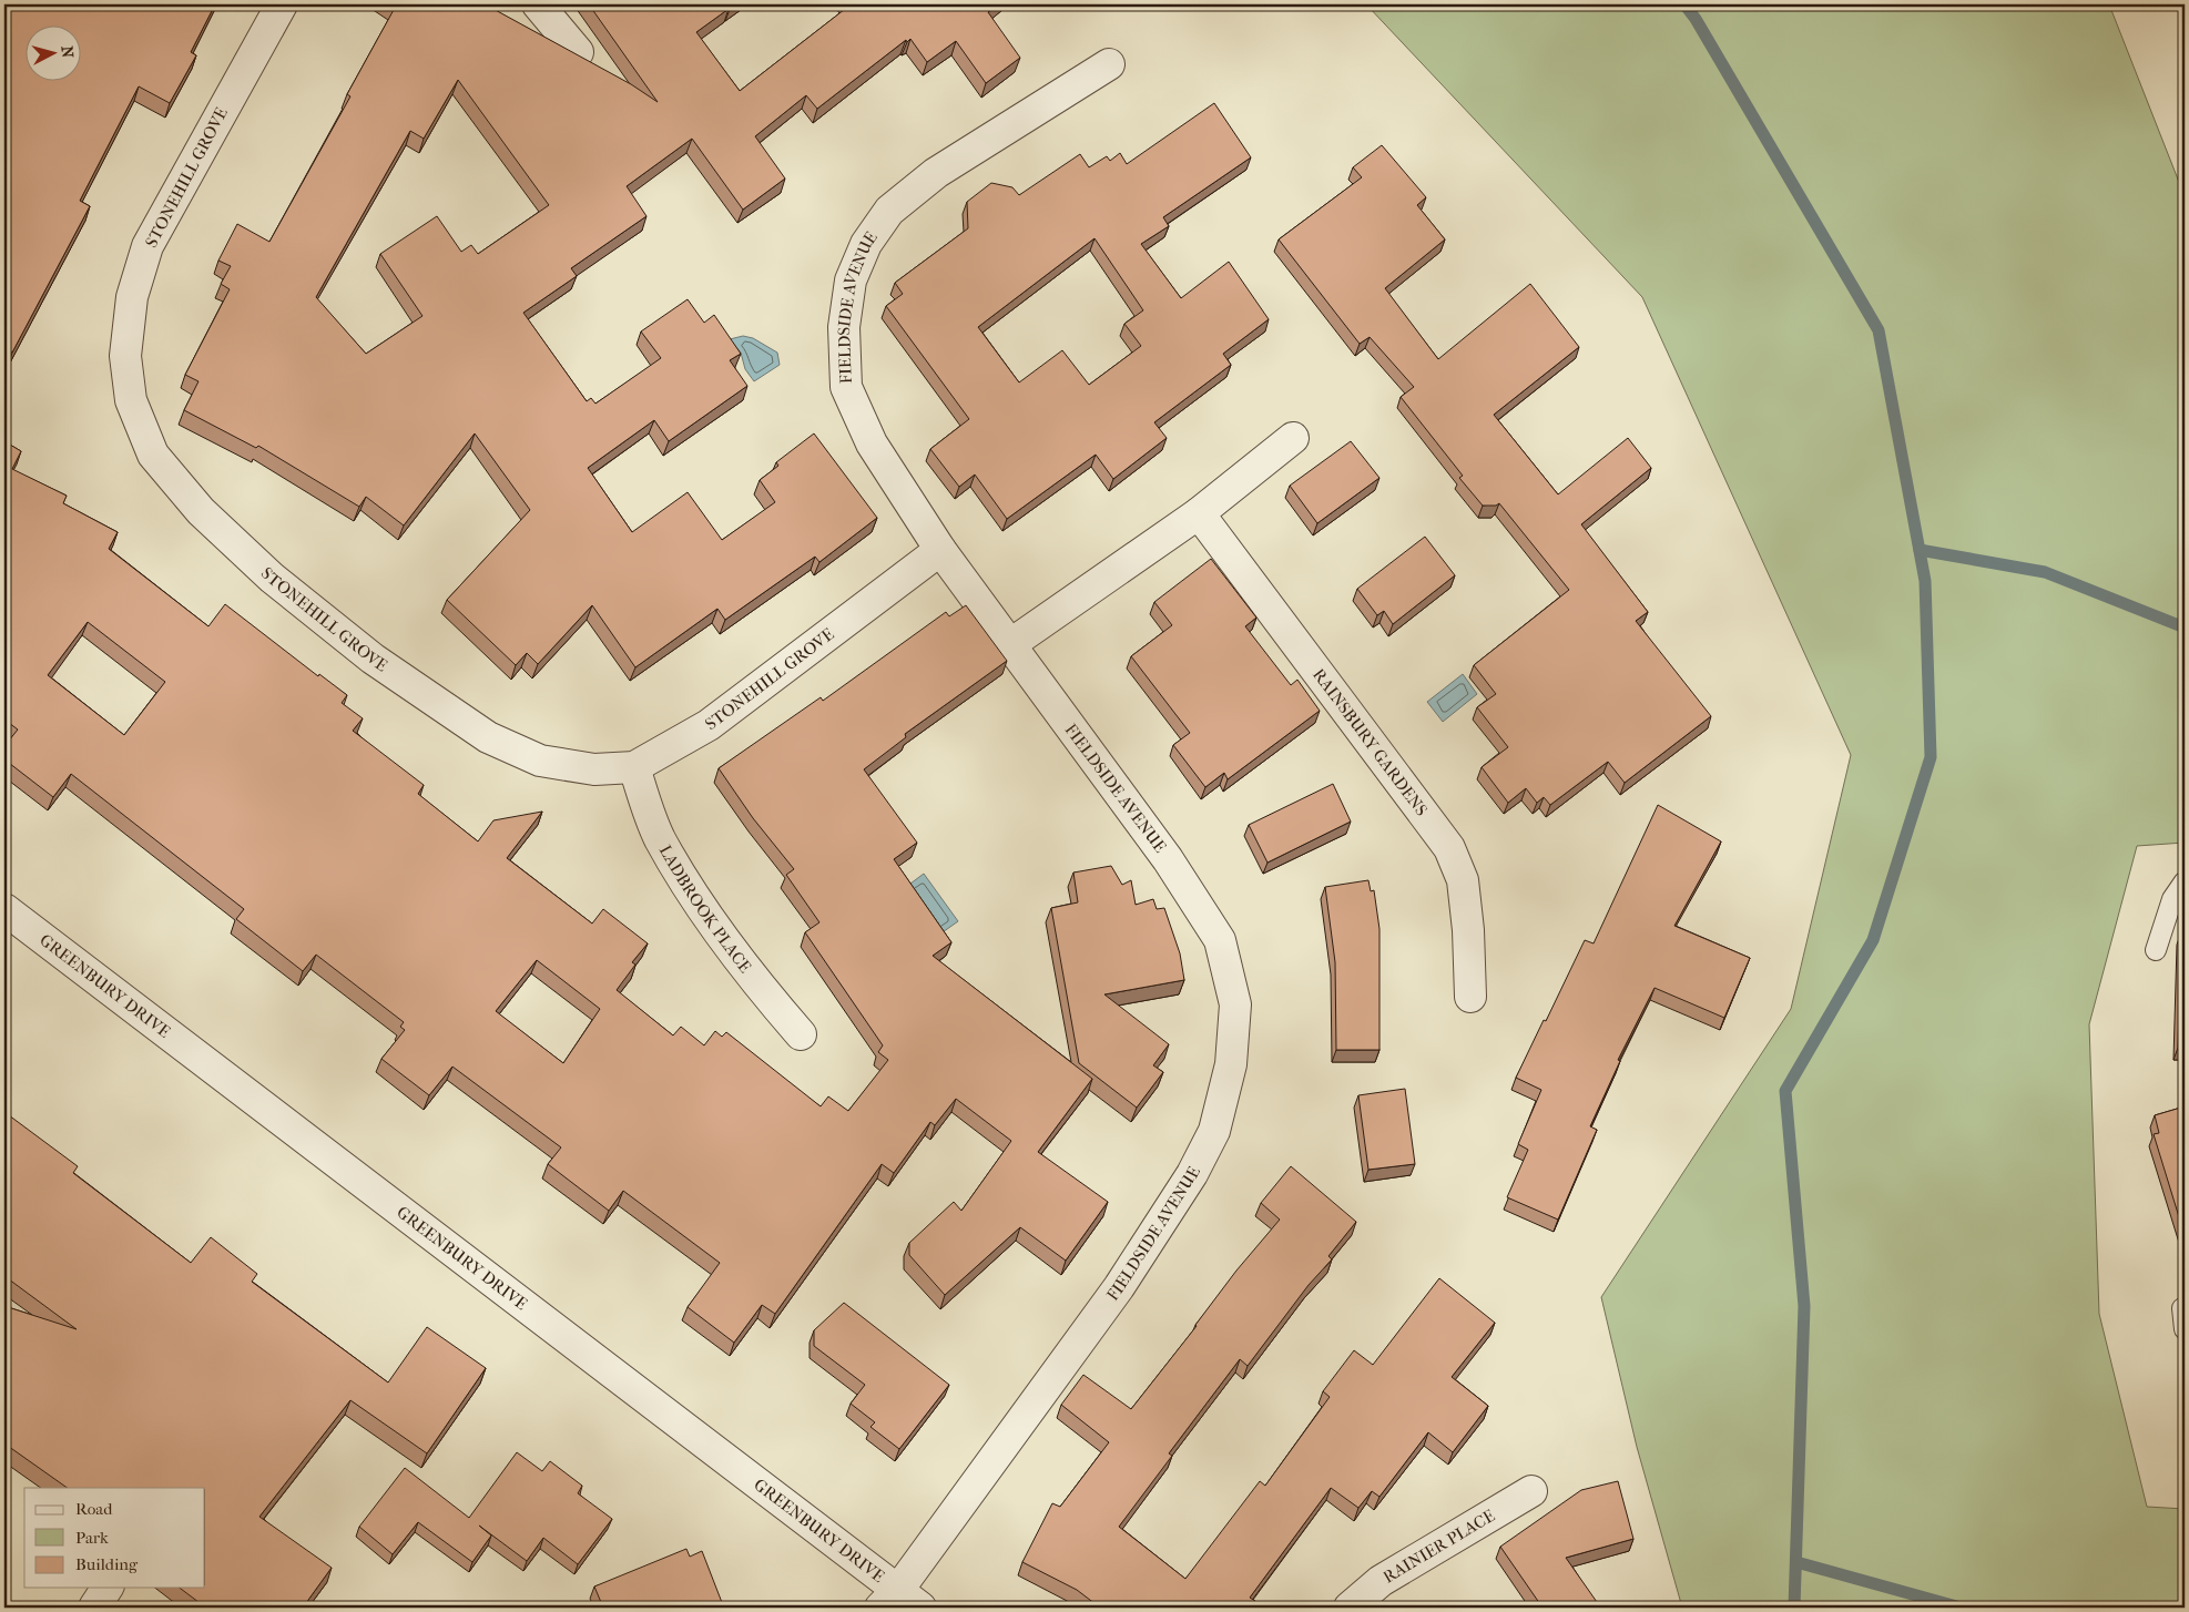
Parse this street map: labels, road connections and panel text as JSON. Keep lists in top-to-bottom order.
{
  "streets": {
    "street": [
      "STONEHILL GROVE",
      "FIELDSIDE AVENUE",
      "RAINSBURY GARDENS",
      "LADBROOK PLACE",
      "GREENBURY DRIVE",
      "RAINIER PLACE"
    ]
  },
  "crossings": [
    ["STONEHILL GROVE", "FIELDSIDE AVENUE"],
    ["STONEHILL GROVE", "LADBROOK PLACE"],
    ["FIELDSIDE AVENUE", "GREENBURY DRIVE"]
  ],
  "legend": ["Road", "Park", "Building"],
  "north": "right"
}
